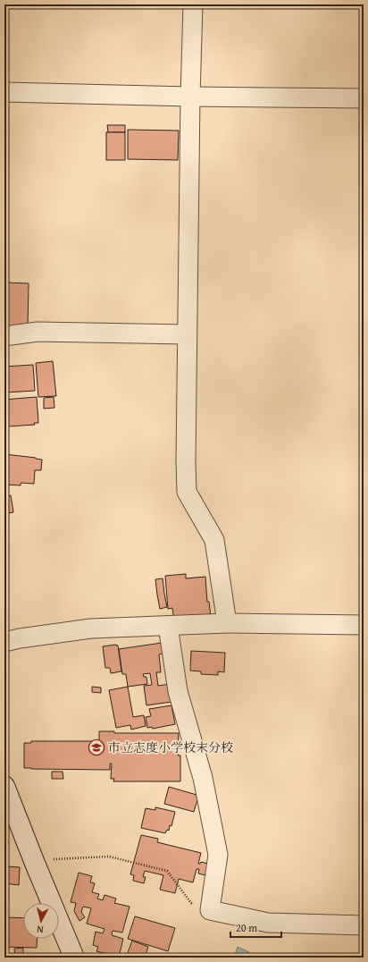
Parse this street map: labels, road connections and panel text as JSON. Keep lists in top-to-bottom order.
{
  "places": {
    "school or university": ["市立志度小学校末分校"]
  },
  "scale_bar": "20 m",
  "north": "bottom"
}
